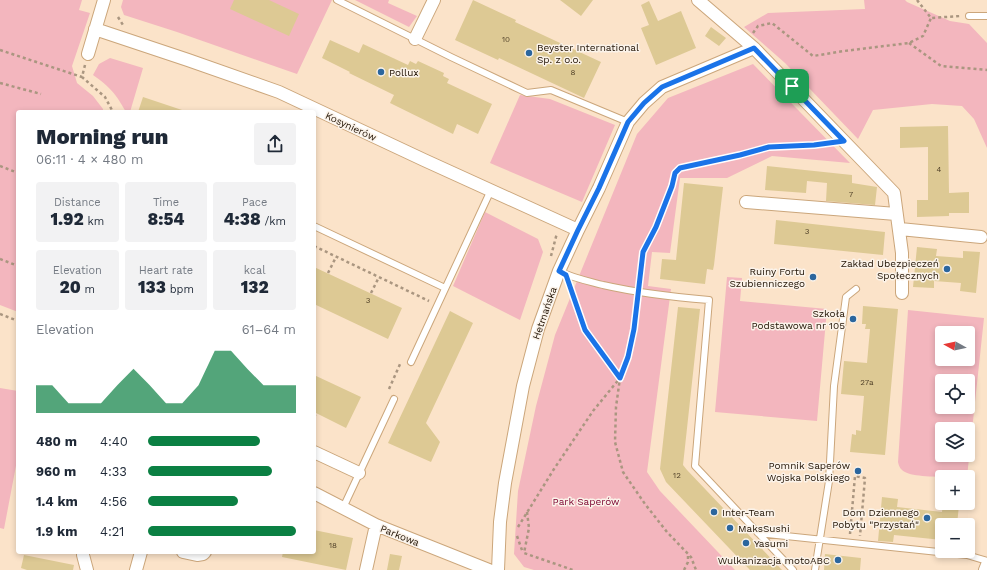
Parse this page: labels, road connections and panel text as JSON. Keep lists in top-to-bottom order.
{
  "streets": {
    "street": ["Kosynierów", "Hetmańska", "Parkowa"]
  },
  "crossings": [
    ["Kosynierów", "Hetmańska"]
  ],
  "parks": ["Park Saperów"],
  "places": [
    "Beyster International Sp. z o.o.",
    "Pollux",
    "Zakład Ubezpieczeń Społecznych",
    "Ruiny Fortu Szubienniczego",
    "Szkoła Podstawowa nr 105",
    "Pomnik Saperów Wojska Polskiego",
    "Inter-Team",
    "Dom Dziennego Pobytu \"Przystań\"",
    "MaksSushi",
    "Yasumi",
    "Wulkanizacja motoABC"
  ],
  "house_numbers": [
    "10",
    "8",
    "4",
    "7",
    "3",
    "3",
    "27a",
    "12",
    "18"
  ],
  "north": "left",
  "page": {
    "heading": ["Morning run", "06:11 · 4 × 480 m"],
    "stats": [
      ["Distance", "1.92 km"],
      ["Time", "8:54"],
      ["Pace", "4:38 /km"],
      ["Elevation", "20 m"],
      ["Heart rate", "133 bpm"],
      ["kcal", "132"]
    ],
    "chart": ["Elevation", "61–64 m"],
    "map_buttons": ["+", "−"],
    "list": [
      {
        "name": "480 m",
        "note": "4:40"
      },
      {
        "name": "960 m",
        "note": "4:33"
      },
      {
        "name": "1.4 km",
        "note": "4:56"
      },
      {
        "name": "1.9 km",
        "note": "4:21"
      }
    ]
  }
}
